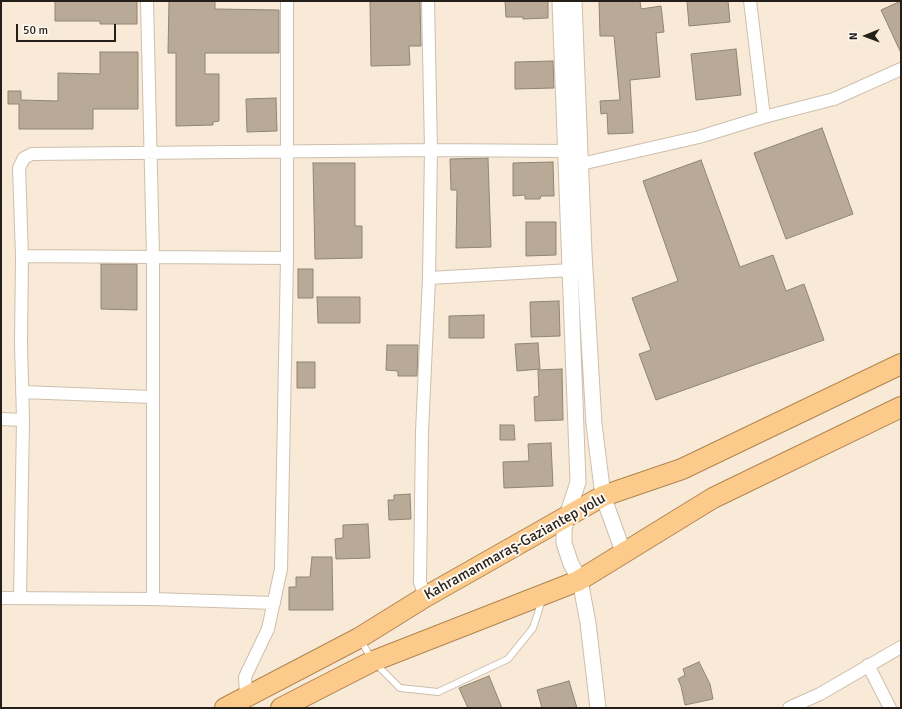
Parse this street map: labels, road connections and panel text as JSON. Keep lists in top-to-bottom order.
{
  "streets": {
    "highway": ["Kahramanmaraş-Gaziantep yolu"]
  },
  "scale_bar": "50 m",
  "north": "left"
}
